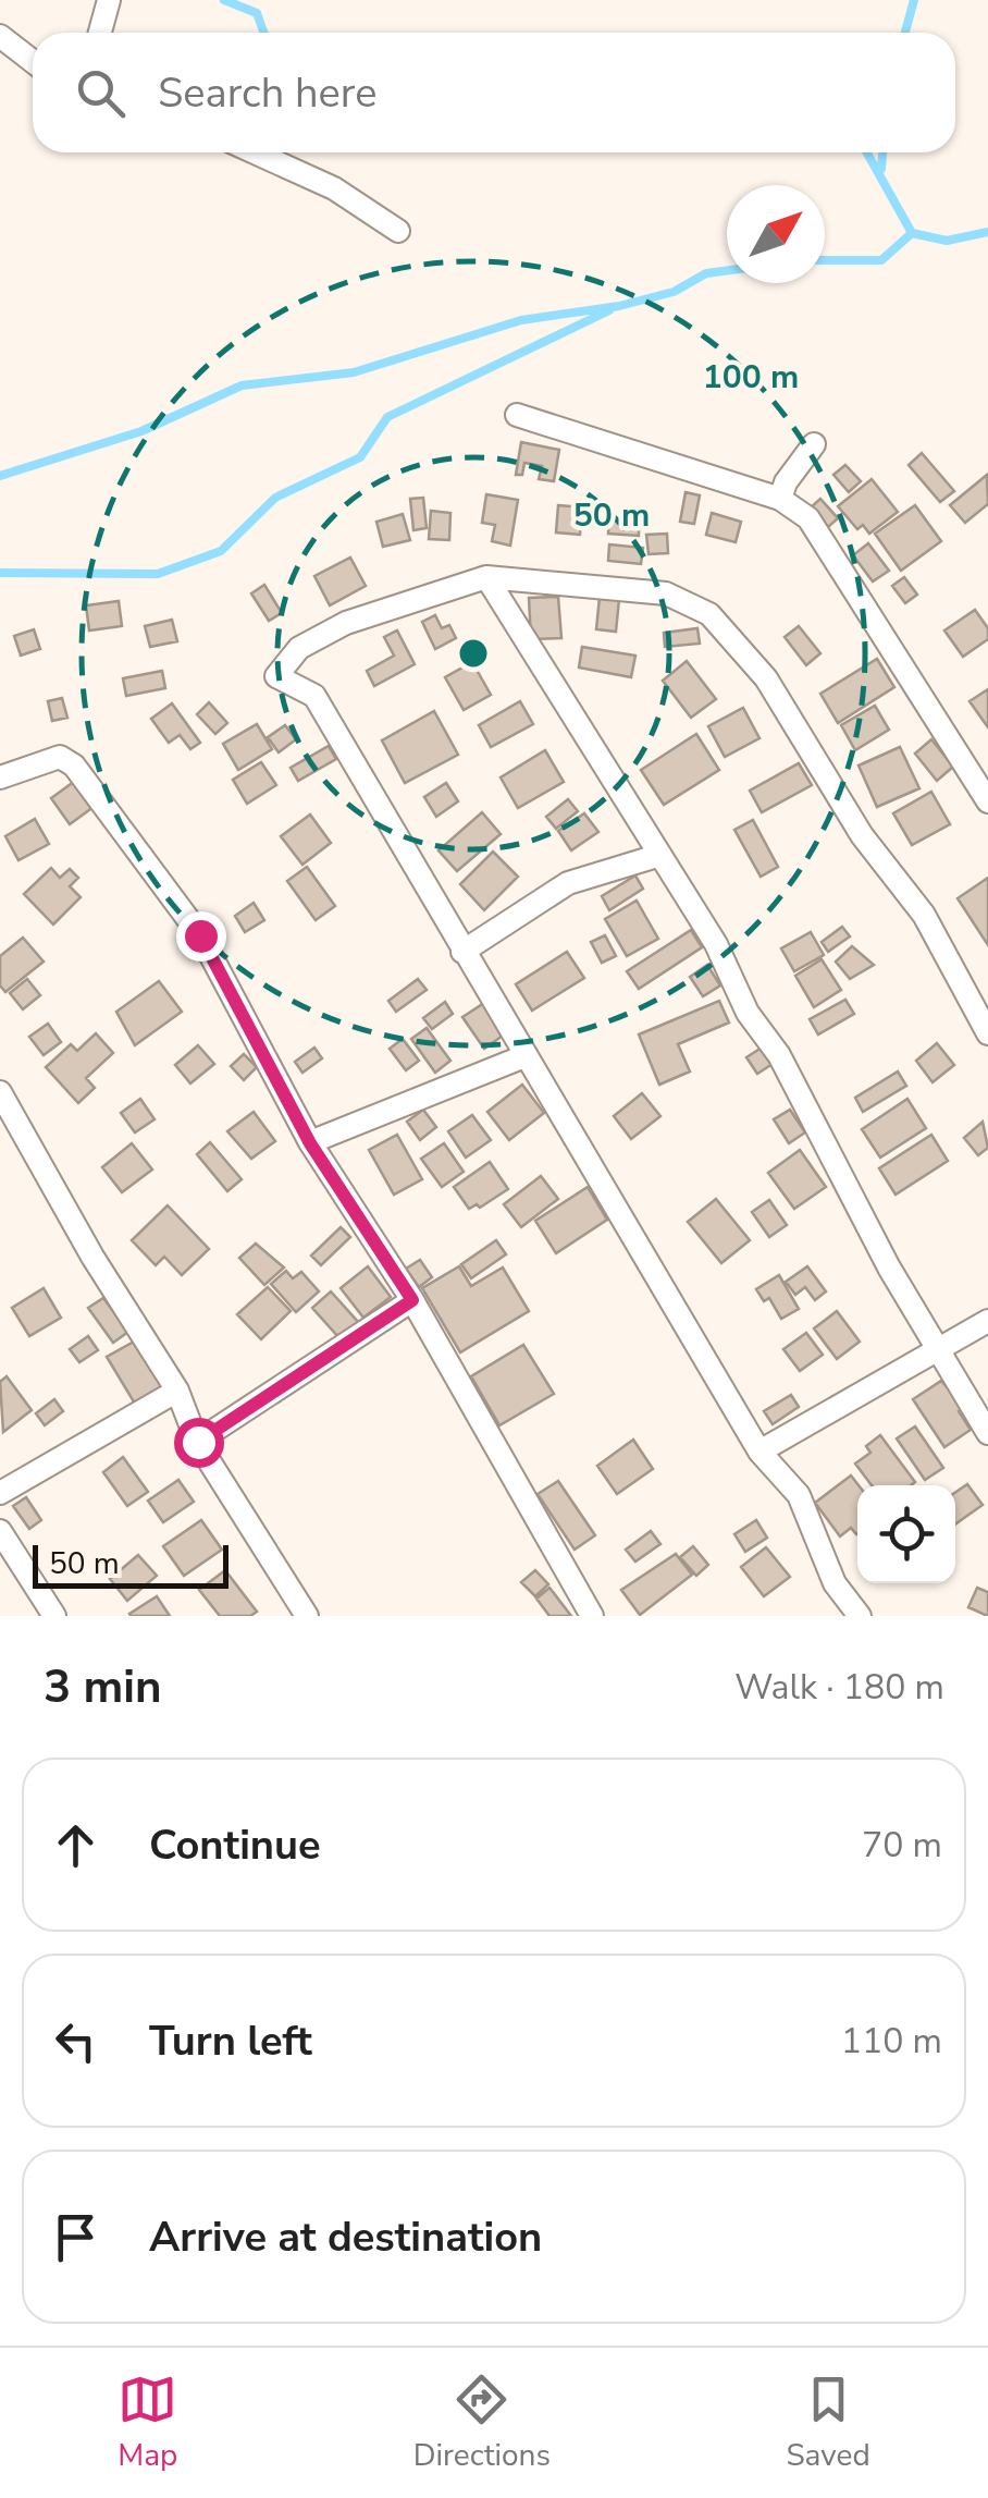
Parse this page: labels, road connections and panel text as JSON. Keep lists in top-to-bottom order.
{
  "scale_bar": "50 m",
  "north": "top right",
  "page": {
    "search": "Search here",
    "scale": "50 m",
    "heading": ["3 min", "Walk · 180 m"],
    "list": [
      ["Continue", "70 m"],
      ["Turn left", "110 m"],
      "Arrive at destination"
    ],
    "nav": ["Map", "Directions", "Saved"]
  },
  "rings": ["100 m", "50 m"]
}
